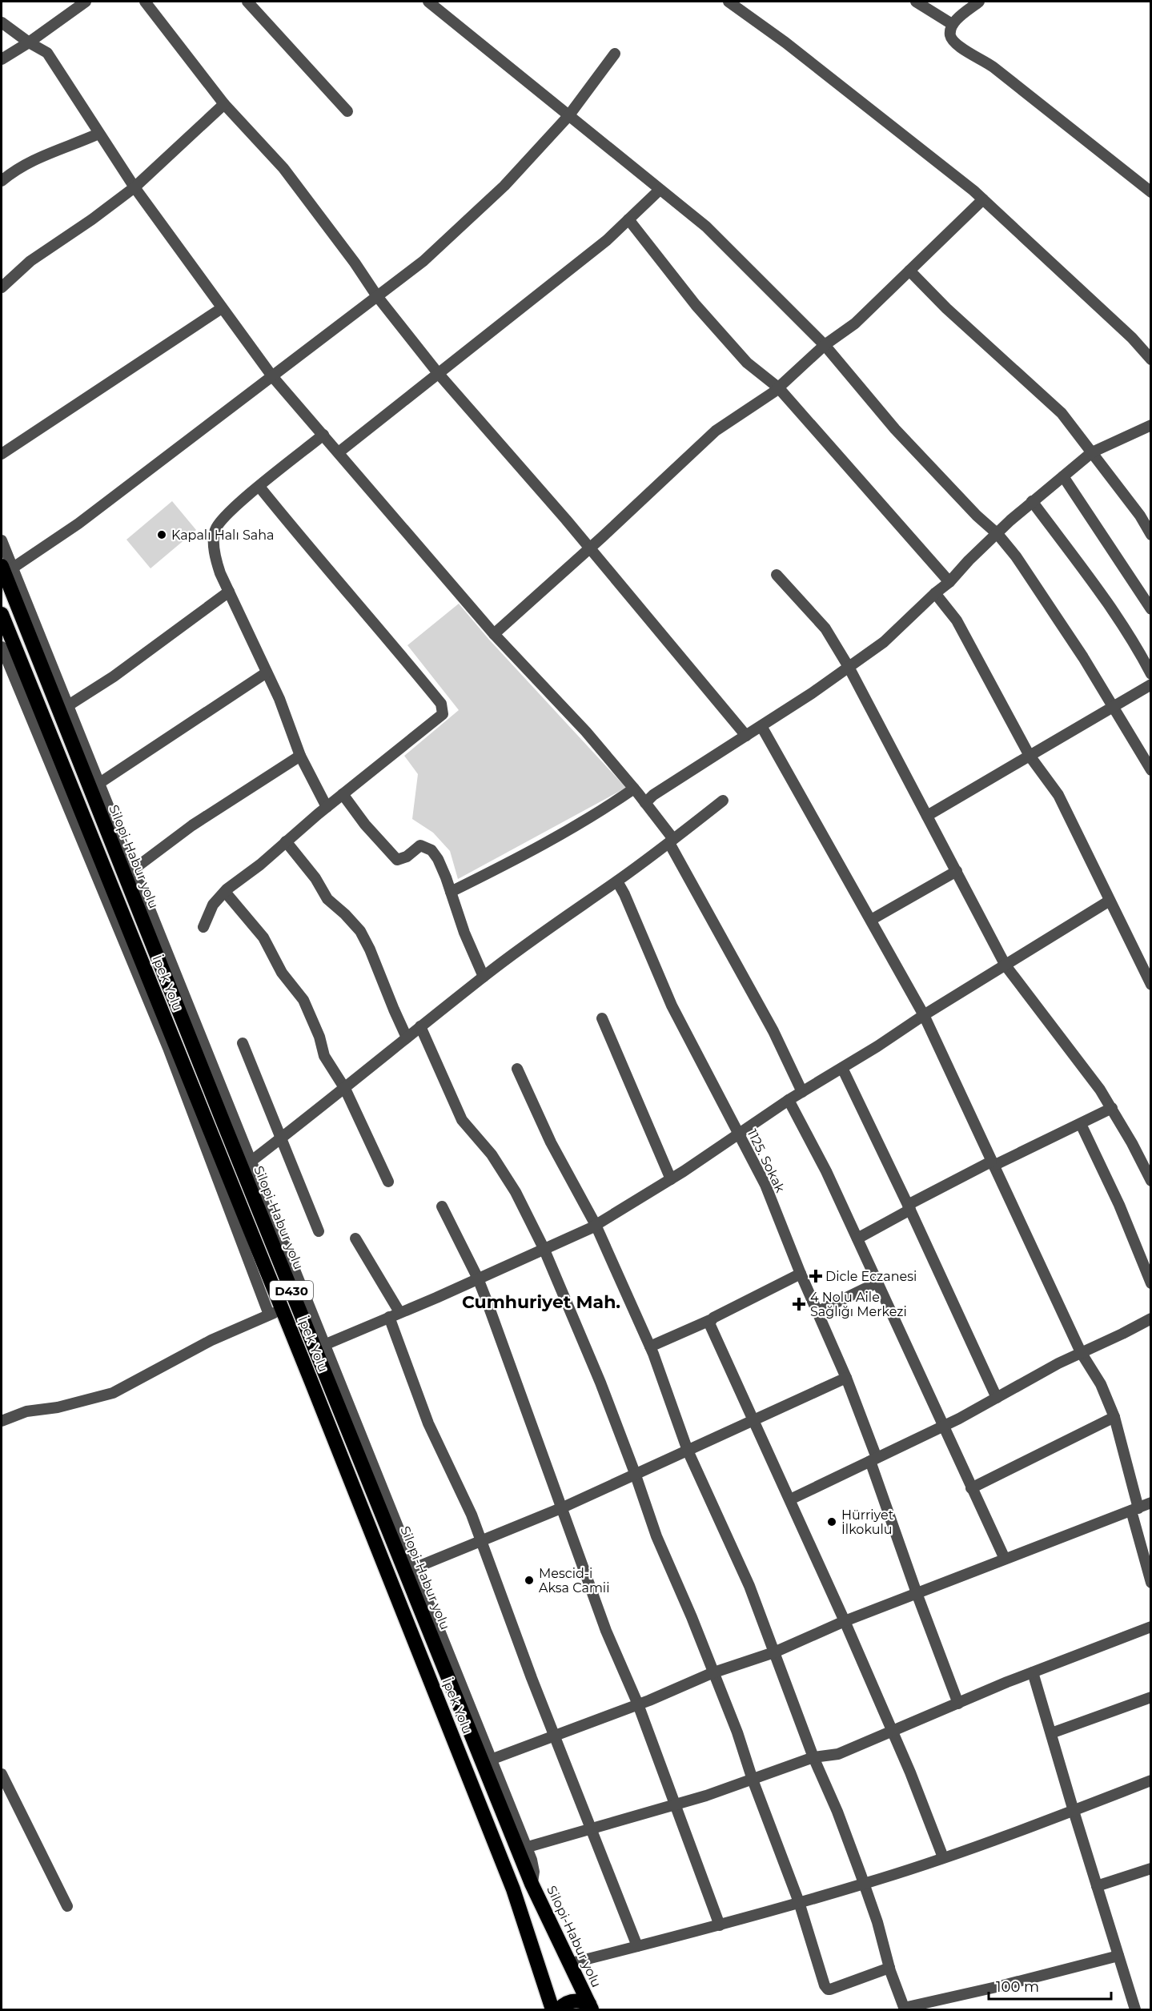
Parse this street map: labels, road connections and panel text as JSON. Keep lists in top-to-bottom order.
{
  "streets": {
    "highway": ["Silopi-Habur yolu", "İpek Yolu", "D430"],
    "street": ["1125. Sokak"]
  },
  "districts": ["Cumhuriyet Mah."],
  "places": {
    "other": ["Kapalı Halı Saha", "Hürriyet İlkokulu", "Mescid-i Aksa Camii"],
    "health": ["Dicle Eczanesi", "4 Nolu Aile Sağlığı Merkezi"]
  },
  "scale_bar": "100 m"
}
